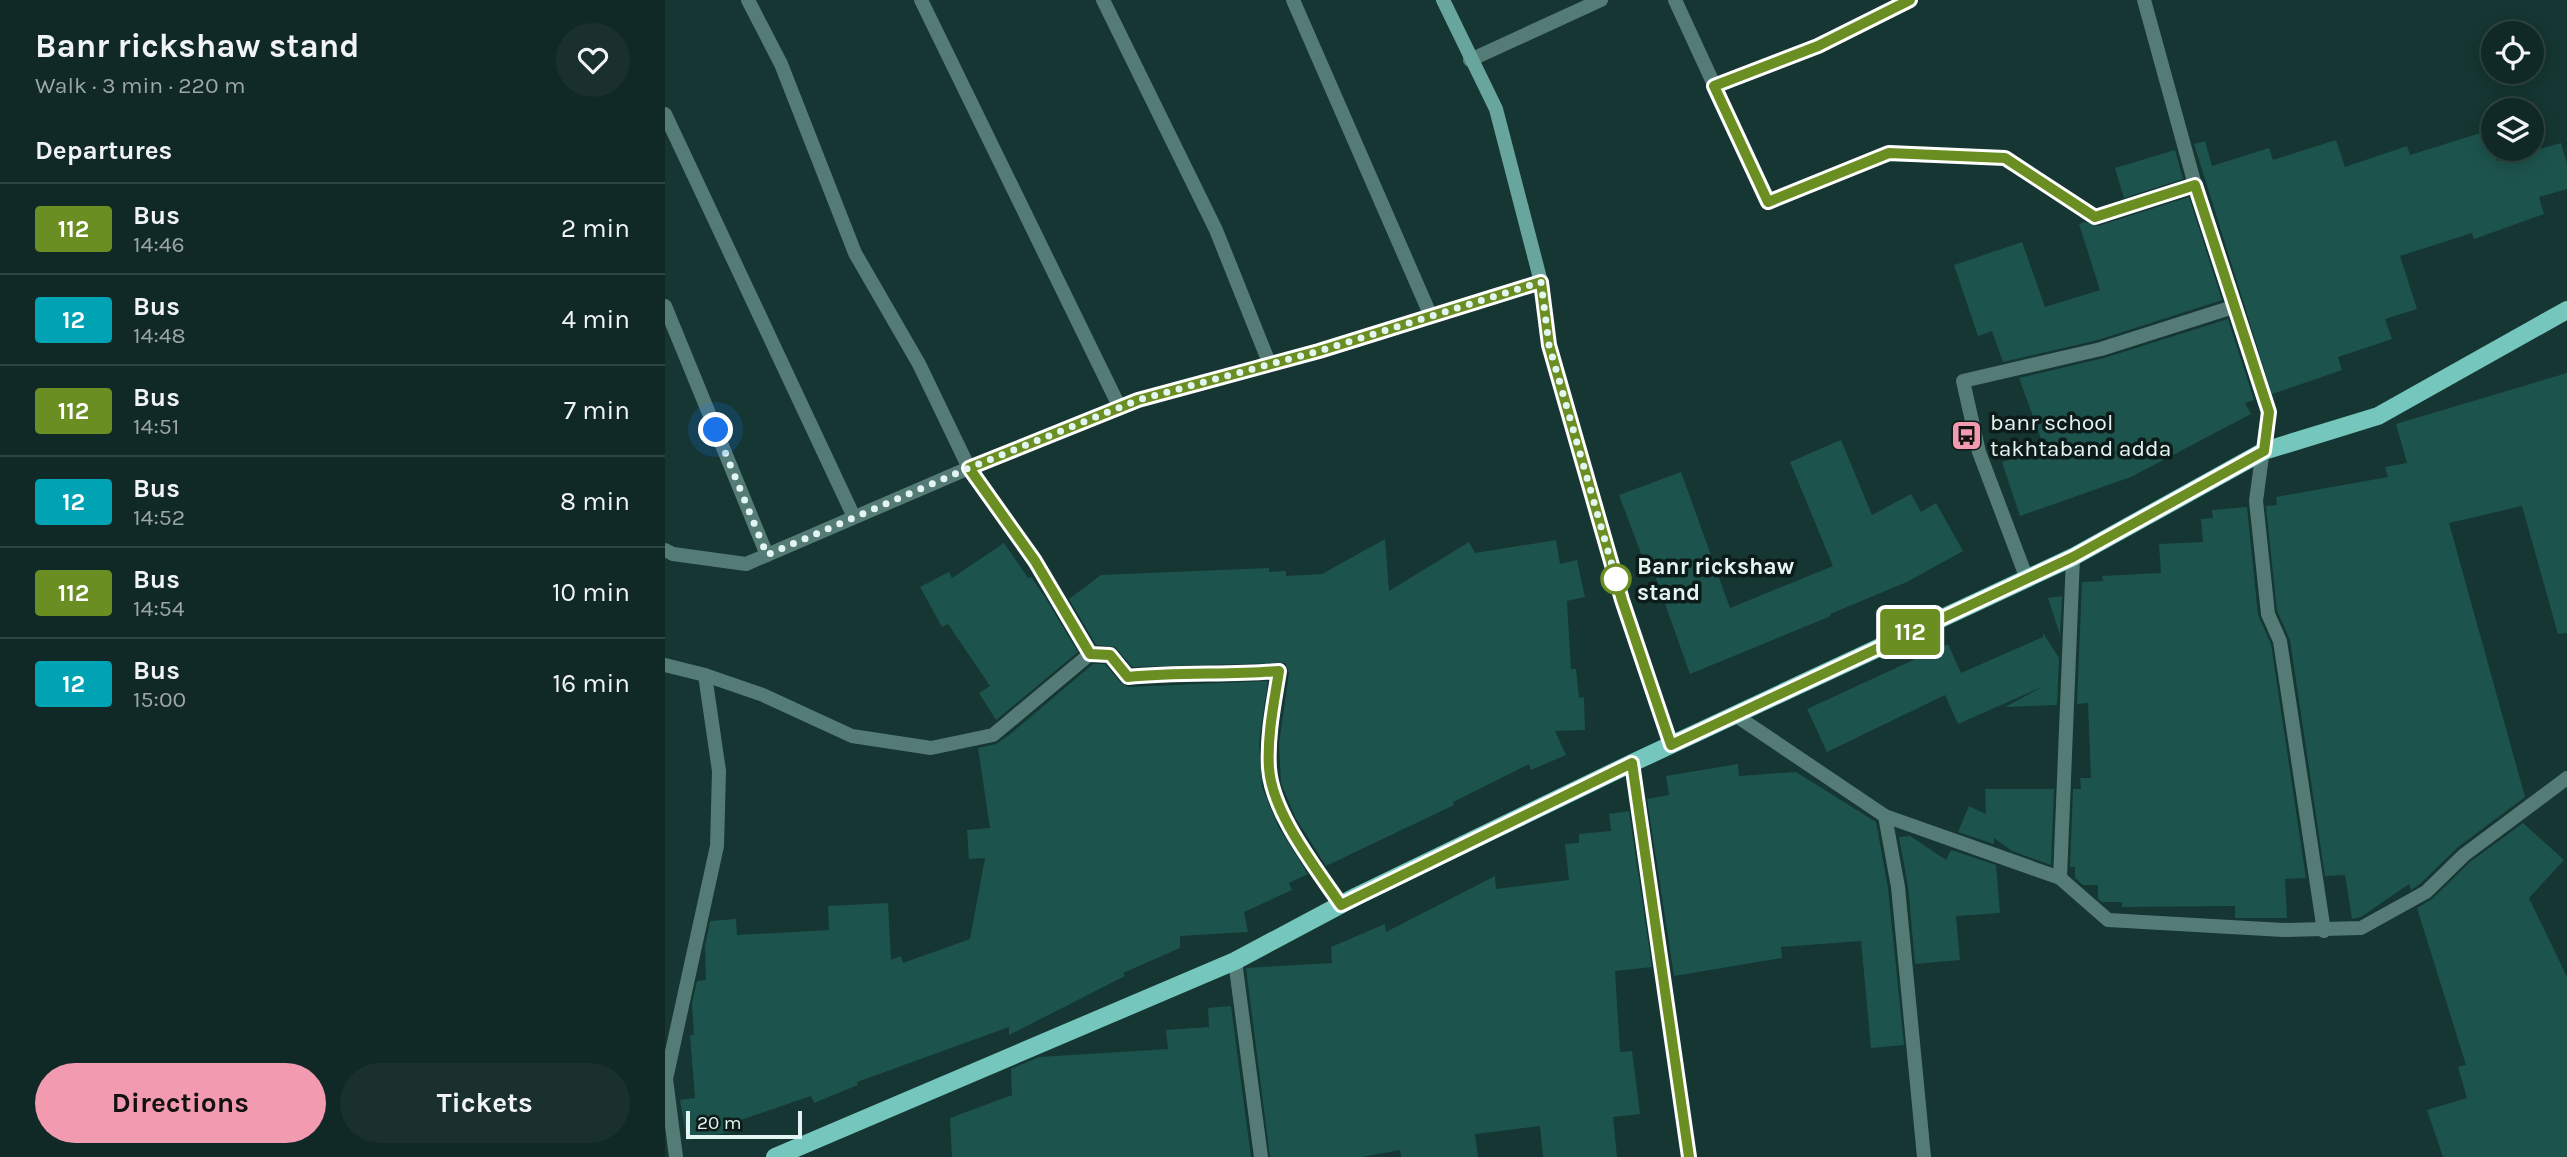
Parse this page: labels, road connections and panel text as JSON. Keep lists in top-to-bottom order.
{
  "places": {
    "bus stop": ["banr school takhtaband adda"],
    "other": ["Banr rickshaw stand"]
  },
  "lines": ["bus line 112"],
  "scale_bar": "20 m",
  "page": {
    "heading": [
      ["Banr rickshaw stand", "Walk · 3 min · 220 m"],
      "Departures"
    ],
    "on_map": "112",
    "list": [
      {
        "mark": "112",
        "name": "Bus",
        "note": "14:46",
        "value": "2 min"
      },
      {
        "mark": "12",
        "name": "Bus",
        "note": "14:48",
        "value": "4 min"
      },
      {
        "mark": "112",
        "name": "Bus",
        "note": "14:51",
        "value": "7 min"
      },
      {
        "mark": "12",
        "name": "Bus",
        "note": "14:52",
        "value": "8 min"
      },
      {
        "mark": "112",
        "name": "Bus",
        "note": "14:54",
        "value": "10 min"
      },
      {
        "mark": "12",
        "name": "Bus",
        "note": "15:00",
        "value": "16 min"
      }
    ],
    "buttons": ["Directions", "Tickets"],
    "scale": "20 m"
  }
}
